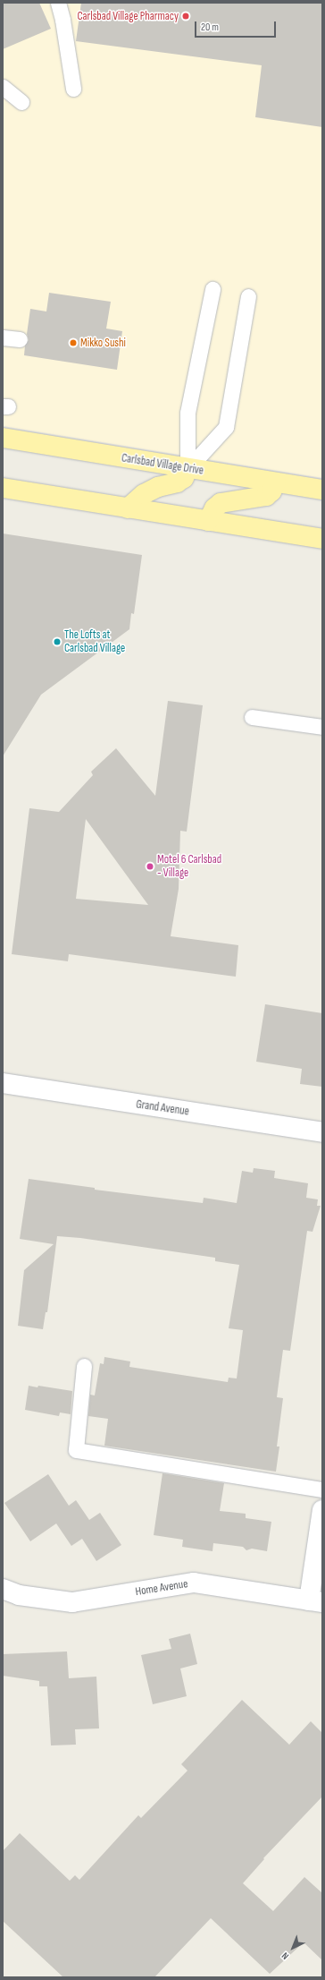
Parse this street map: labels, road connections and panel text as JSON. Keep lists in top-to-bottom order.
{
  "streets": {
    "main road": ["Carlsbad Village Drive"],
    "street": ["Grand Avenue", "Home Avenue"]
  },
  "places": [
    "Carlsbad Village Pharmacy",
    "Mikko Sushi",
    "The Lofts at Carlsbad Village",
    "Motel 6 Carlsbad - Village"
  ],
  "scale_bar": "20 m",
  "north": "bottom left"
}
